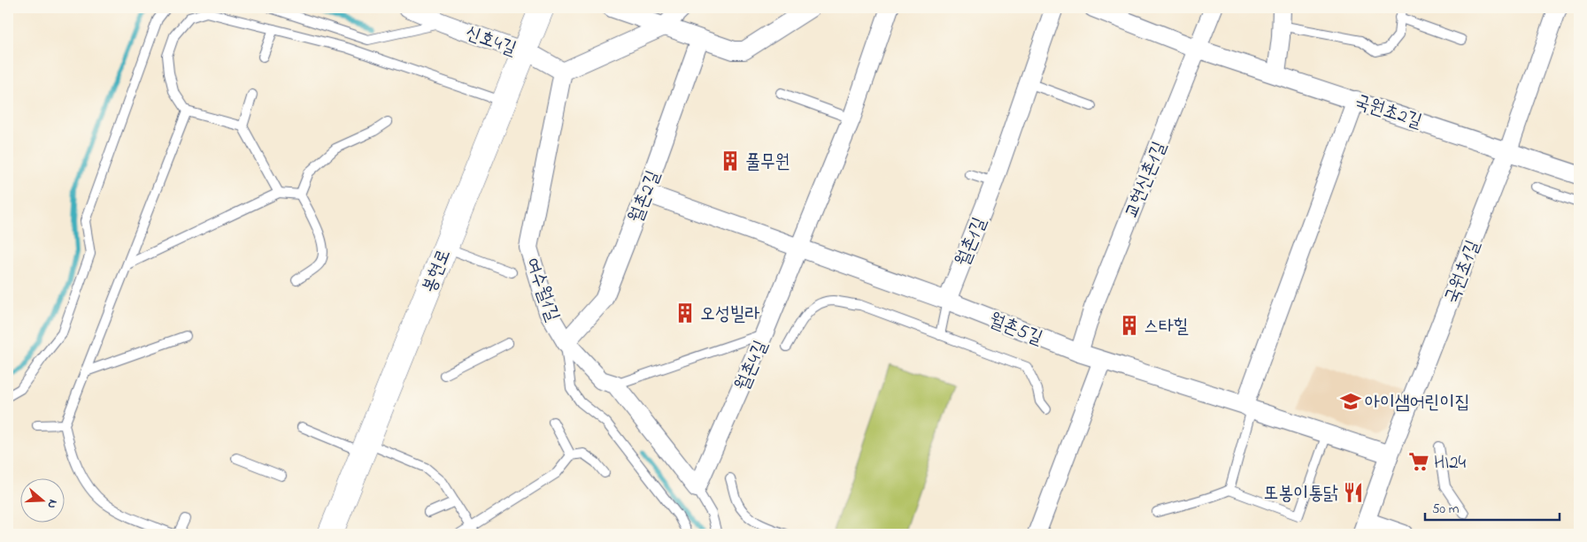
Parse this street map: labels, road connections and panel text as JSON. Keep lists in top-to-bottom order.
{
  "streets": {
    "street": [
      "신호4길",
      "국원초2길",
      "교현신촌1길",
      "월촌2길",
      "월촌1길",
      "봉현로",
      "국원초1길",
      "여수월1길",
      "월촌5길",
      "월촌4길"
    ]
  },
  "crossings": [
    ["신호4길", "봉현로"],
    ["신호4길", "여수월1길"],
    ["국원초2길", "교현신촌1길"],
    ["국원초2길", "국원초1길"],
    ["교현신촌1길", "월촌5길"],
    ["월촌2길", "여수월1길"],
    ["월촌2길", "월촌5길"],
    ["월촌1길", "월촌5길"],
    ["국원초1길", "월촌5길"],
    ["월촌5길", "월촌4길"]
  ],
  "places": {
    "building": ["풀무원", "오성빌라", "스타힐"],
    "school or university": ["아이샘어린이집"],
    "supermarket": ["HI24"],
    "restaurant": ["또봉이통닭"]
  },
  "scale_bar": "50 m",
  "north": "right"
}
